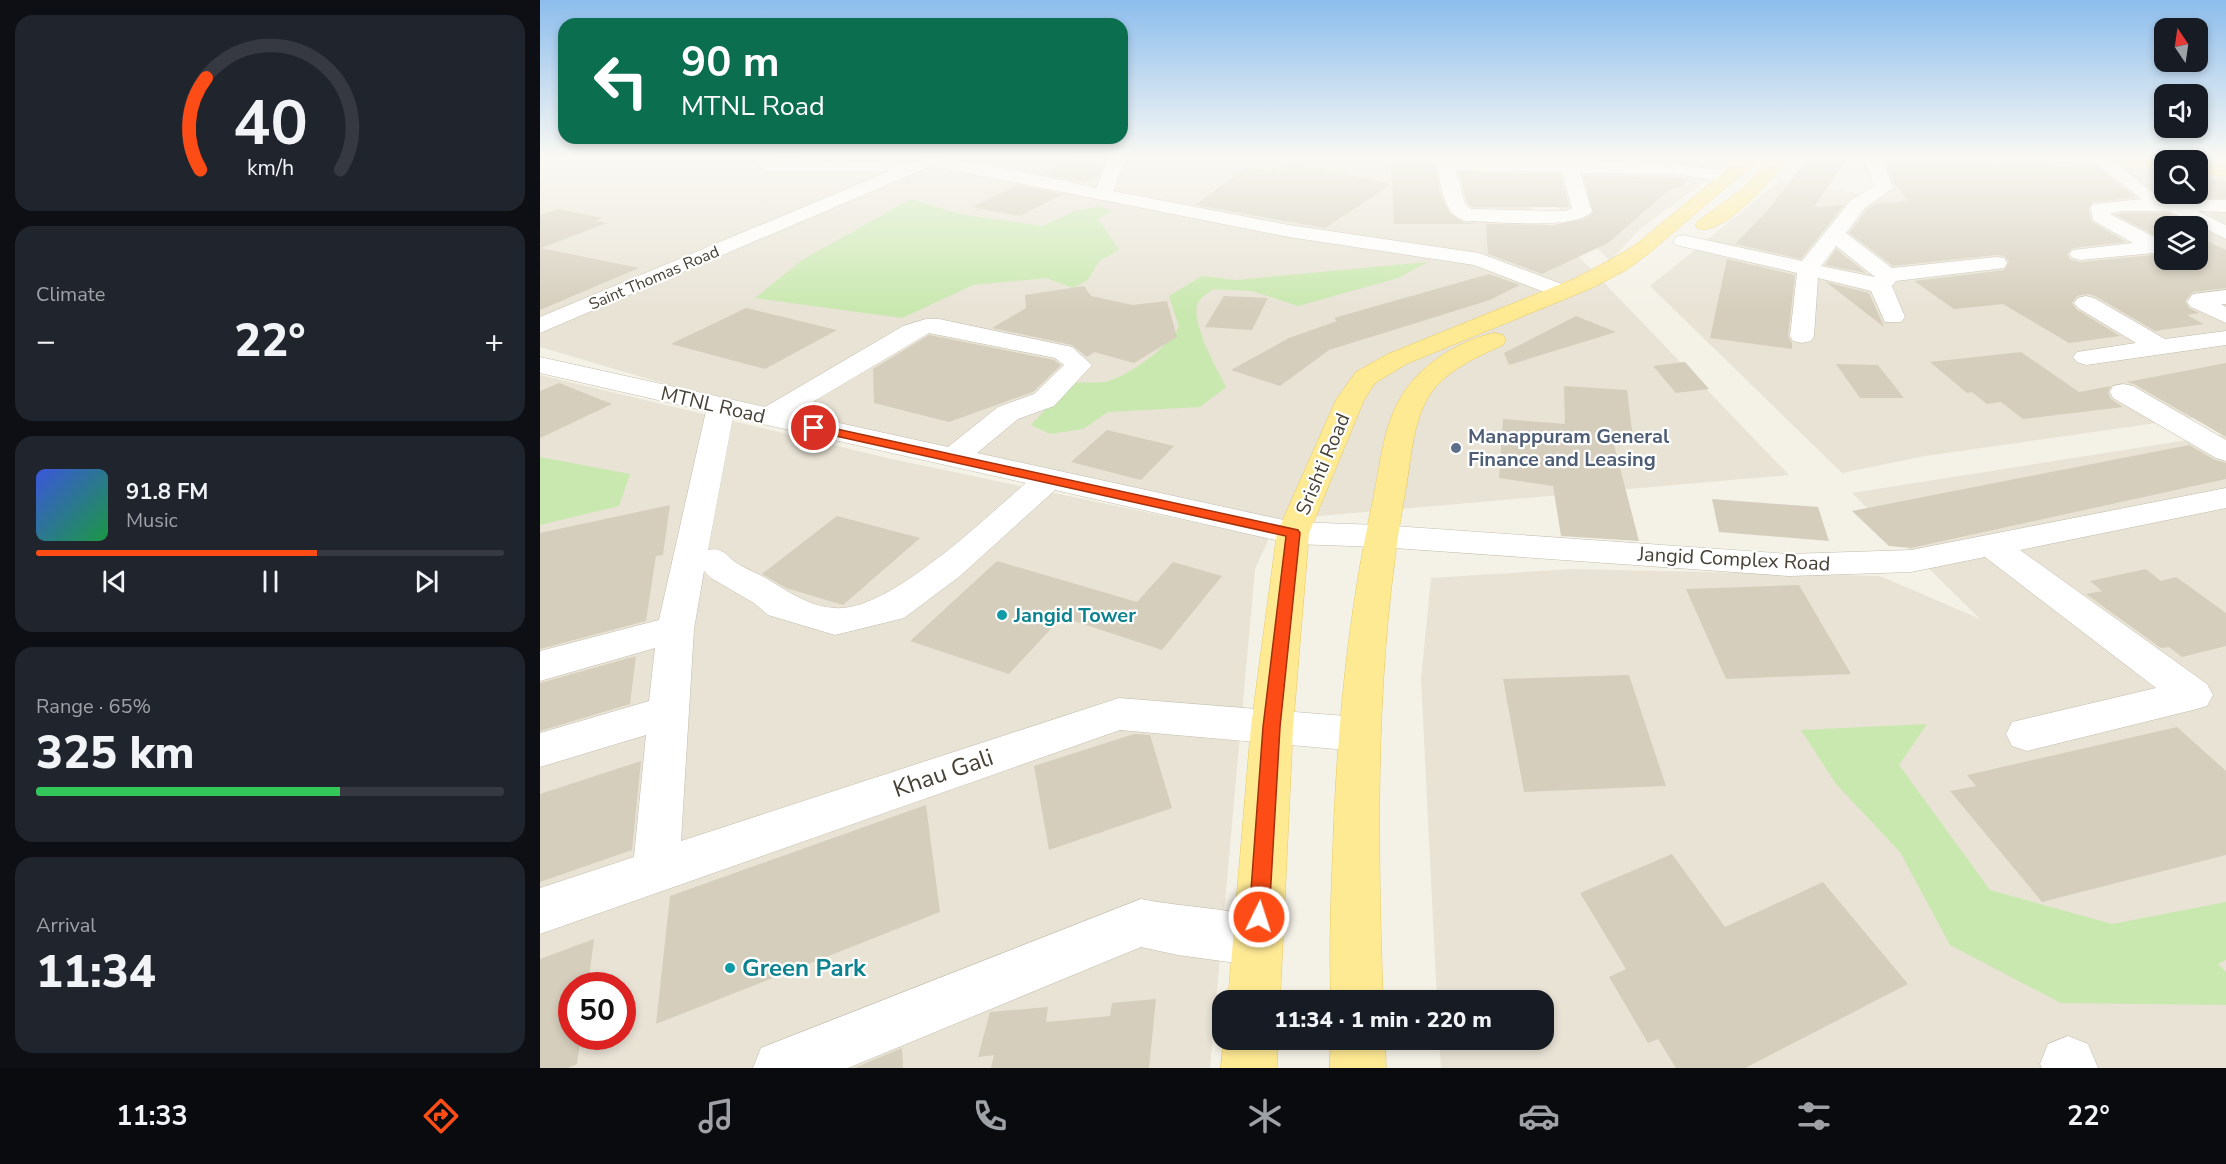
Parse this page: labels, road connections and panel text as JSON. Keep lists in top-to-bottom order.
{
  "streets": {
    "main road": ["Srishti Road"],
    "street": [
      "Saint Thomas Road",
      "MTNL Road",
      "Jangid Complex Road",
      "Khau Gali"
    ]
  },
  "crossings": [
    ["MTNL Road", "Srishti Road"],
    ["MTNL Road", "Jangid Complex Road"],
    ["Srishti Road", "Jangid Complex Road"],
    ["Srishti Road", "Khau Gali"]
  ],
  "places": ["Manappuram General Finance and Leasing", "Jangid Tower", "Green Park"],
  "north": "top",
  "page": {
    "turn": ["90 m", "MTNL Road"],
    "tile": [
      "Climate",
      ["Range · 65%", "325 km"],
      ["Arrival", "11:34"]
    ],
    "heat": ["−", "22°", "+"],
    "song": ["91.8 FM", "Music"],
    "limit": "50",
    "trip": "11:34 · 1 min · 220 m",
    "tabs": ["11:33", "22°"],
    "gauge": ["40", "km/h"]
  }
}
